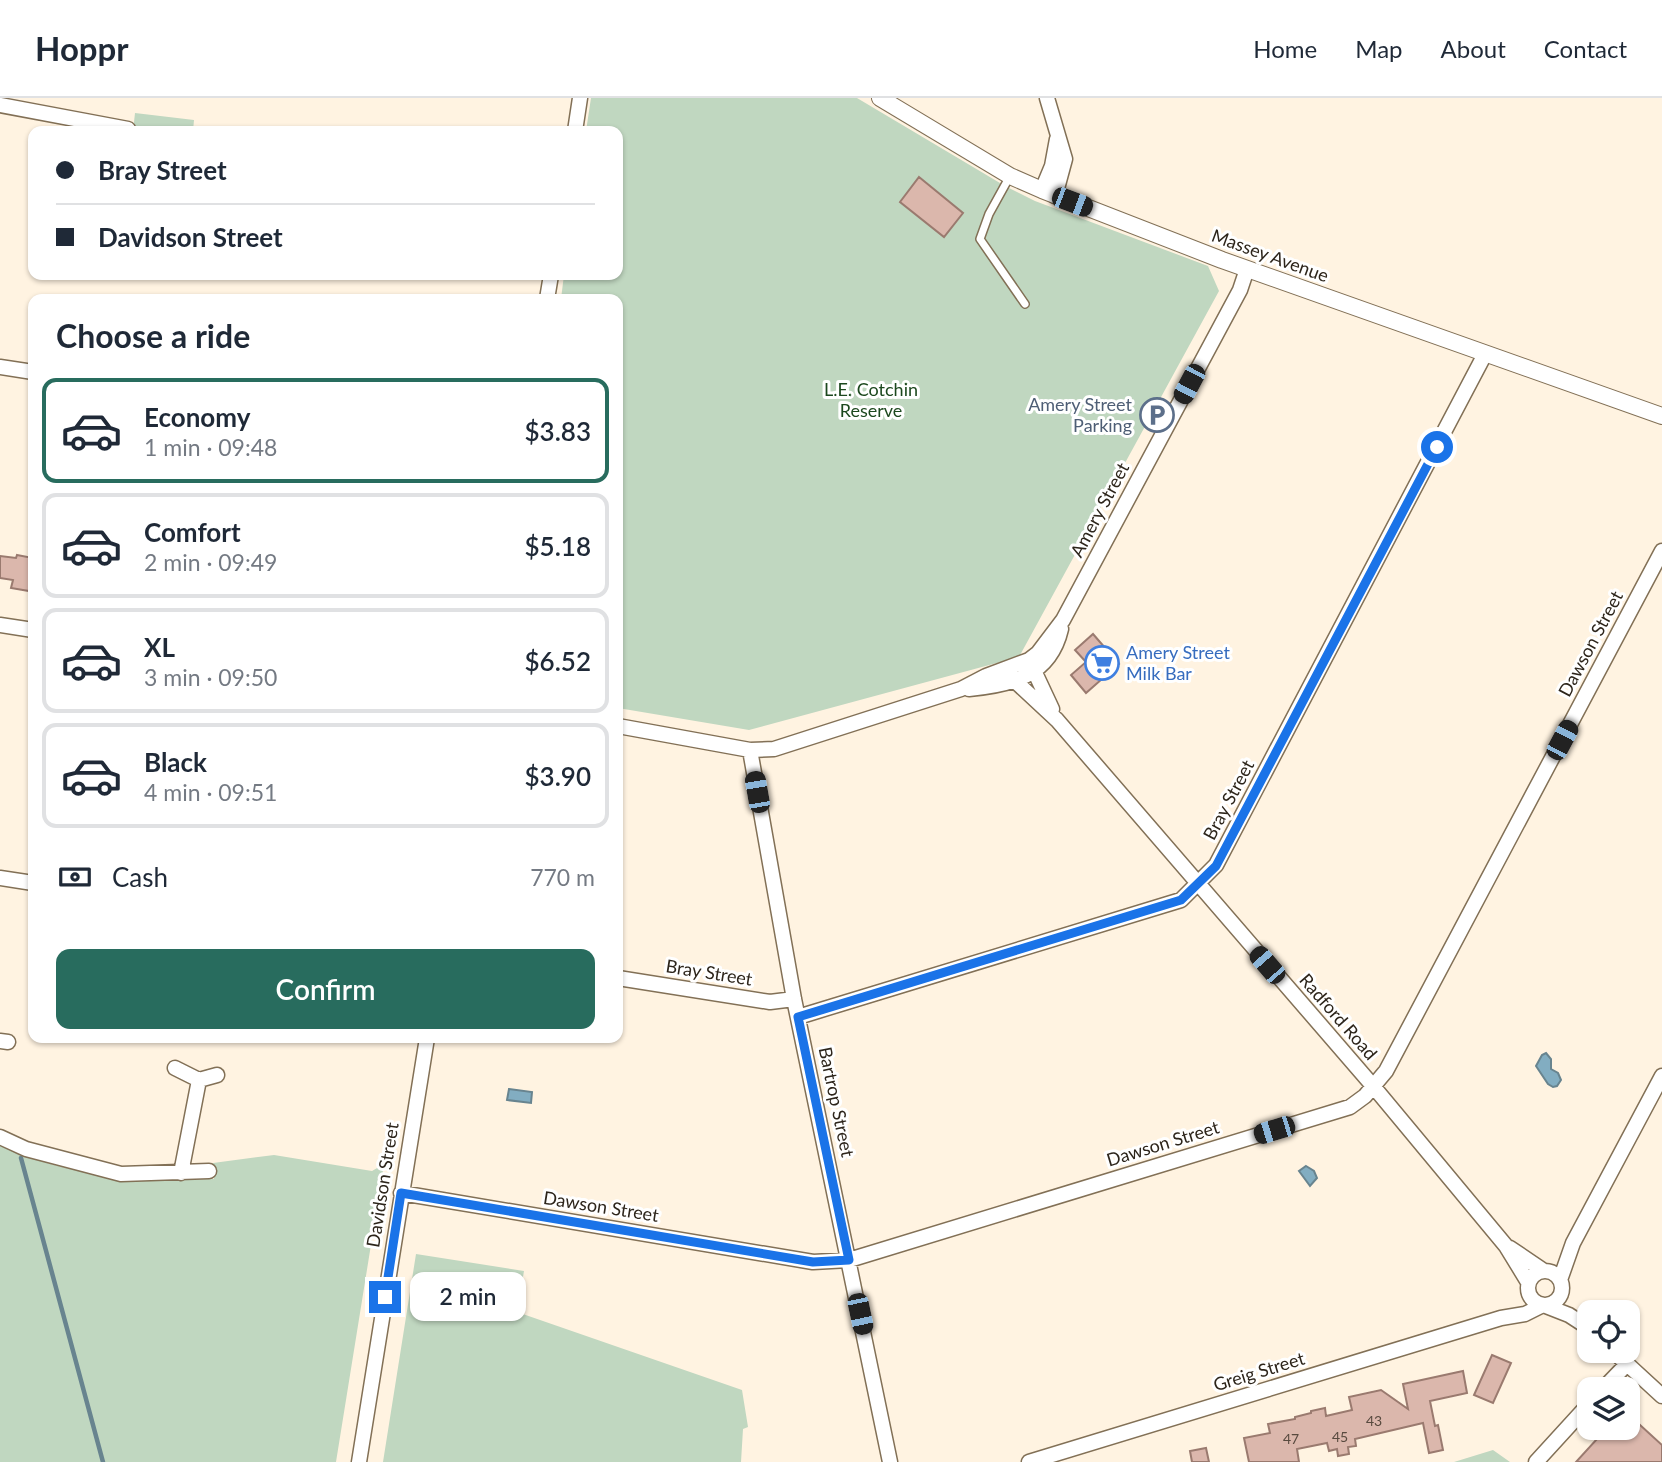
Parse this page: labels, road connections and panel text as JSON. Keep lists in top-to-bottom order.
{
  "streets": {
    "street": [
      "Massey Avenue",
      "Amery Street",
      "Dawson Street",
      "Bray Street",
      "Radford Road",
      "Bartrop Street",
      "Davidson Street",
      "Greig Street"
    ]
  },
  "crossings": [
    ["Massey Avenue", "Amery Street"],
    ["Massey Avenue", "Bray Street"],
    ["Amery Street", "Radford Road"],
    ["Amery Street", "Bartrop Street"],
    ["Dawson Street", "Radford Road"],
    ["Dawson Street", "Bartrop Street"],
    ["Dawson Street", "Davidson Street"],
    ["Bray Street", "Radford Road"],
    ["Bray Street", "Bartrop Street"],
    ["Radford Road", "Greig Street"]
  ],
  "parks": ["L.E. Cotchin Reserve"],
  "places": {
    "parking": ["Amery Street Parking"],
    "supermarket": ["Amery Street Milk Bar"]
  },
  "house_numbers": ["43", "45", "47"],
  "page": {
    "header": "Hoppr",
    "nav": [
      "Home",
      "Map",
      "About",
      "Contact"
    ],
    "banner": ["Bray Street", "Davidson Street"],
    "heading": "Choose a ride",
    "list": [
      {
        "name": "Economy",
        "note": "1 min · 09:48",
        "value": "$3.83"
      },
      {
        "name": "Comfort",
        "note": "2 min · 09:49",
        "value": "$5.18"
      },
      {
        "name": "XL",
        "note": "3 min · 09:50",
        "value": "$6.52"
      },
      {
        "name": "Black",
        "note": "4 min · 09:51",
        "value": "$3.90"
      }
    ],
    "pay": ["Cash", "770 m"],
    "buttons": "Confirm",
    "bubble": "2 min"
  }
}
